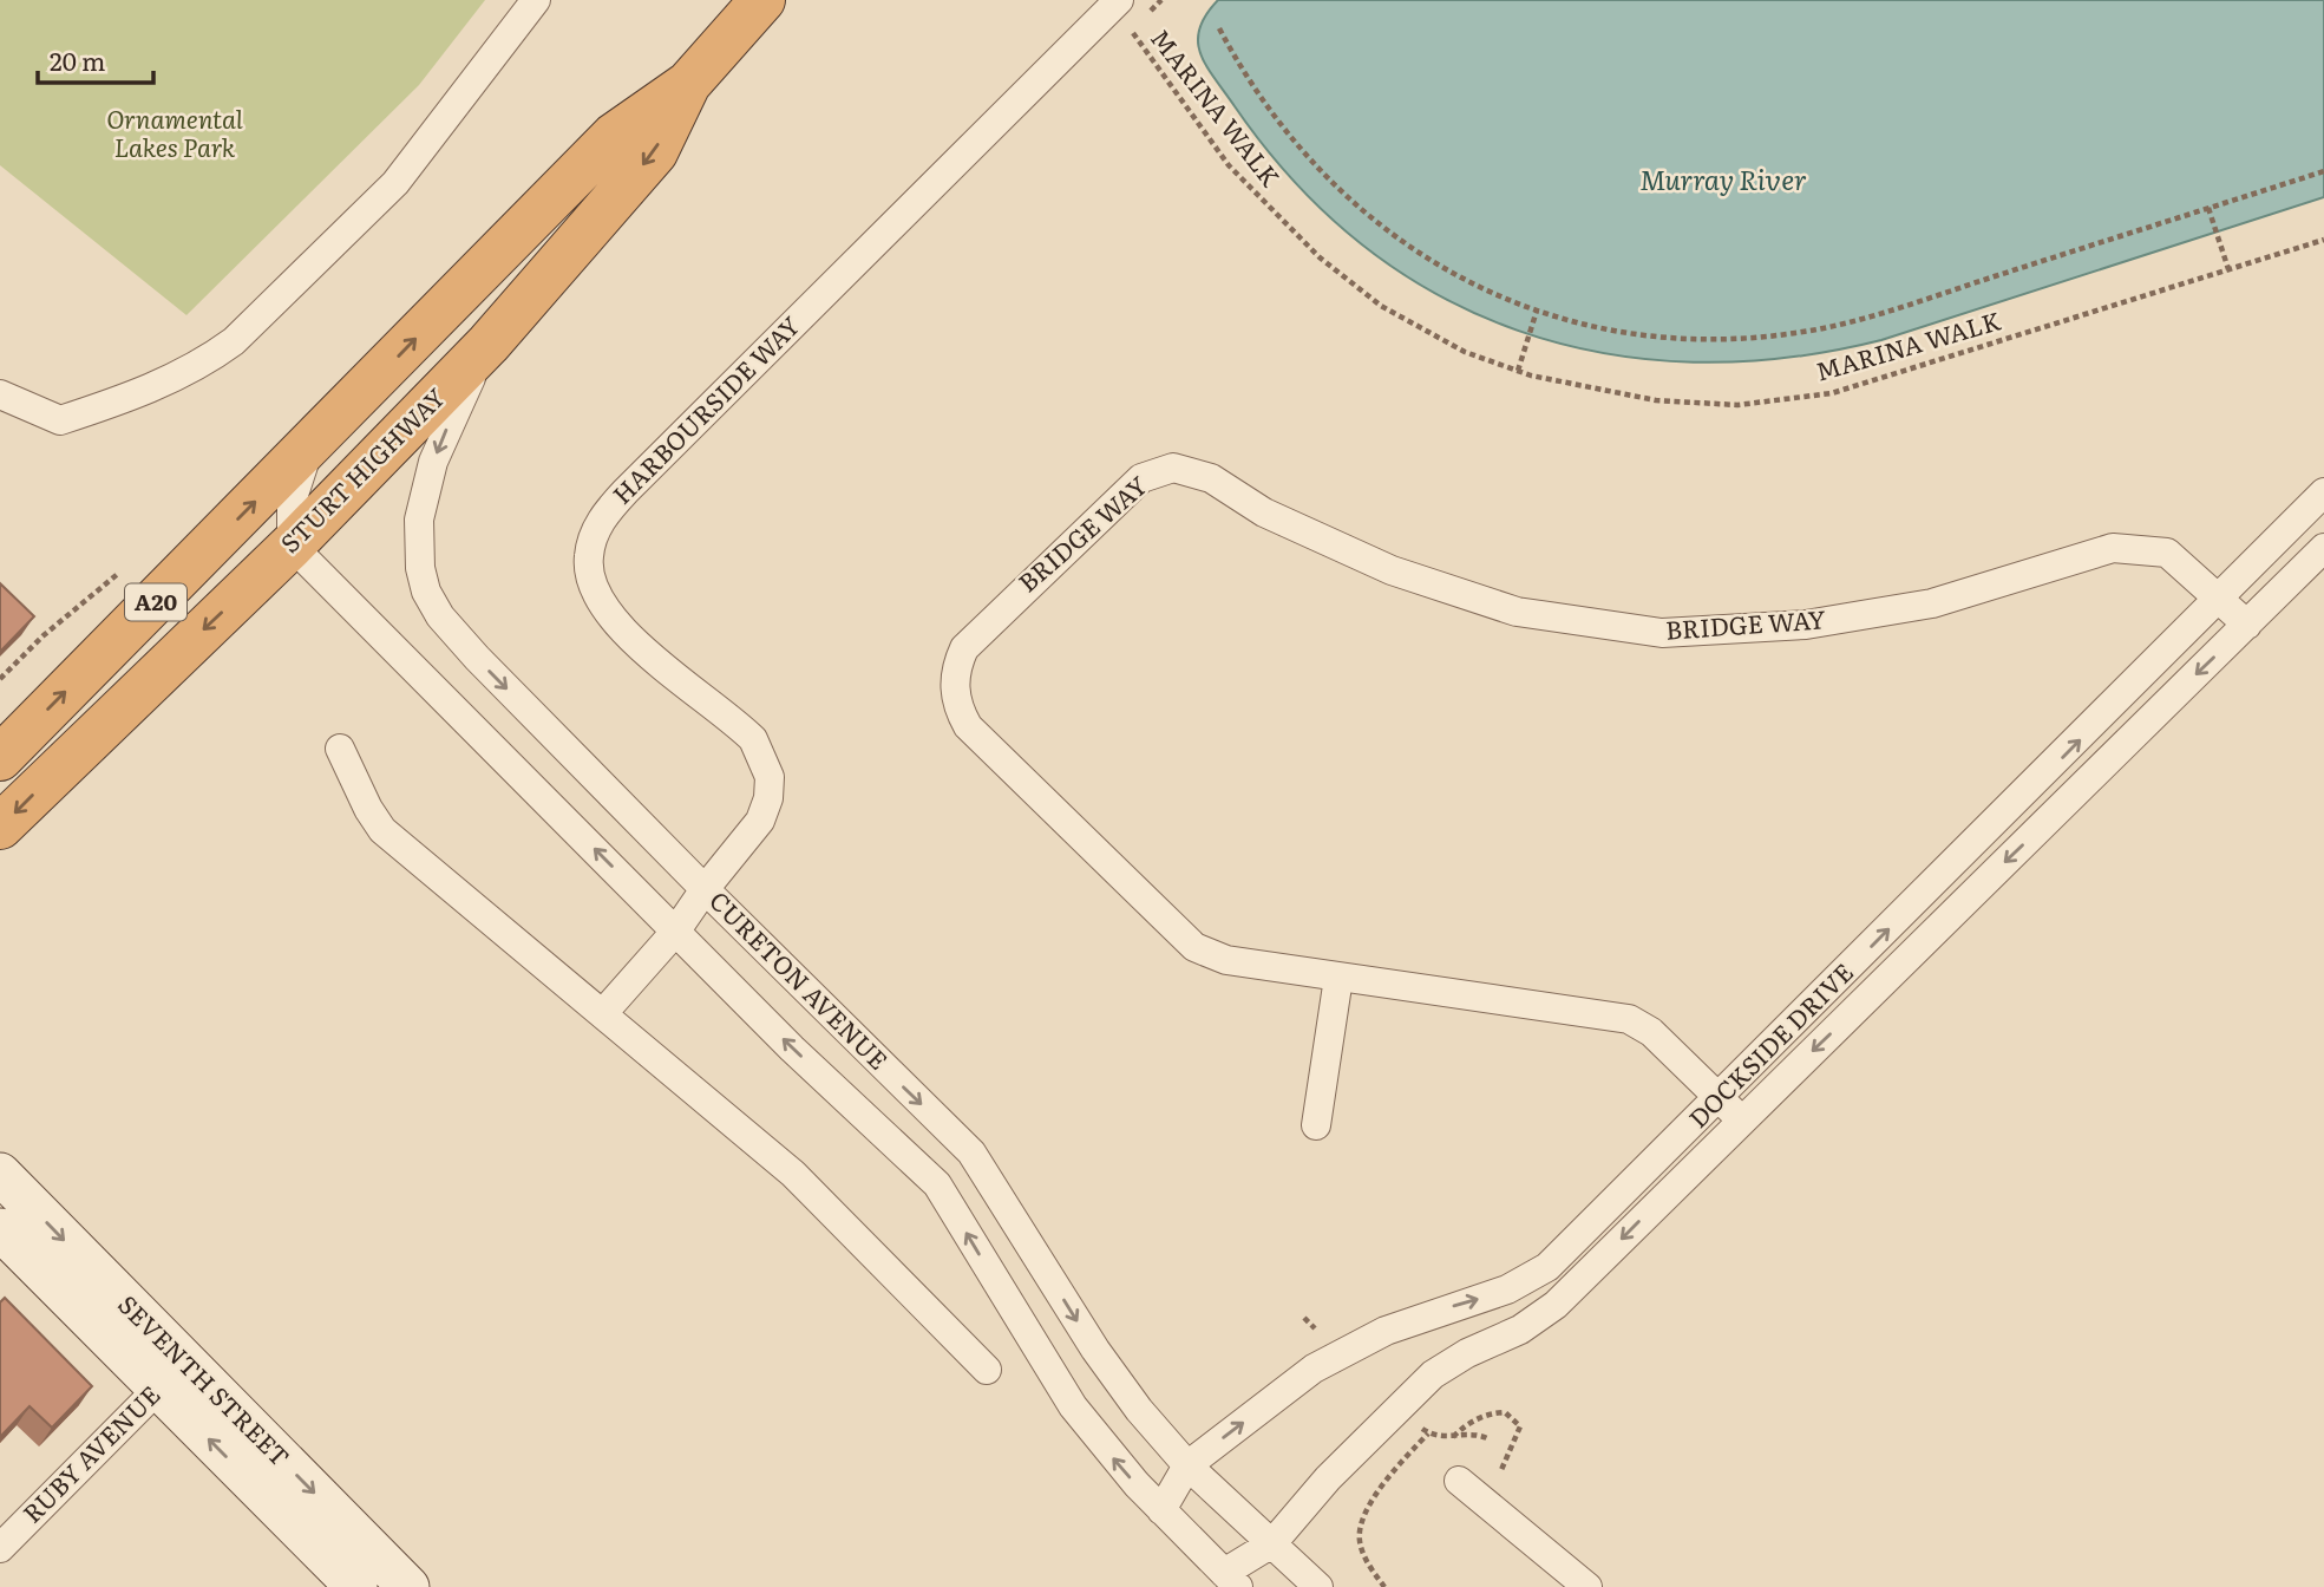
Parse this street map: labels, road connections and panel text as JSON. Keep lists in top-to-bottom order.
{
  "streets": {
    "highway": ["STURT HIGHWAY", "A20"],
    "main road": ["SEVENTH STREET"],
    "street": [
      "HARBOURSIDE WAY",
      "BRIDGE WAY",
      "CURETON AVENUE",
      "DOCKSIDE DRIVE",
      "RUBY AVENUE"
    ],
    "path": ["MARINA WALK"]
  },
  "crossings": [
    ["HARBOURSIDE WAY", "CURETON AVENUE"],
    ["STURT HIGHWAY", "CURETON AVENUE"],
    ["BRIDGE WAY", "DOCKSIDE DRIVE"],
    ["CURETON AVENUE", "DOCKSIDE DRIVE"],
    ["SEVENTH STREET", "RUBY AVENUE"]
  ],
  "water": ["Murray River"],
  "parks": ["Ornamental Lakes Park"],
  "scale_bar": "20 m"
}
